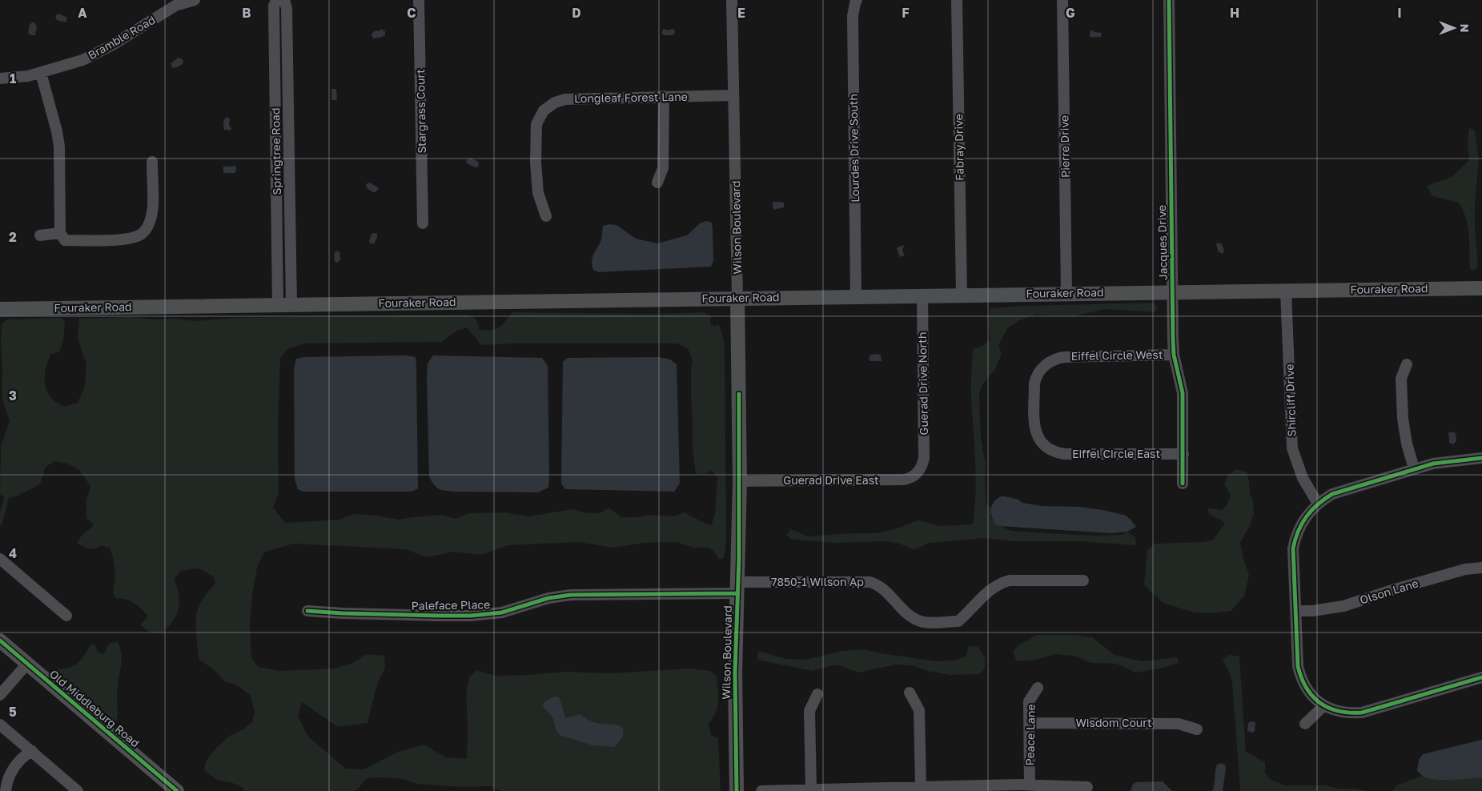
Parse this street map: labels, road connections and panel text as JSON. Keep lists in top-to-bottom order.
{
  "streets": {
    "main road": ["Wilson Boulevard", "Fouraker Road", "Old Middleburg Road"],
    "street": [
      "Bramble Road",
      "Longleaf Forest Lane",
      "Stargrass Court",
      "Pierre Drive",
      "Fabray Drive",
      "Lourdes Drive South",
      "Springtree Road",
      "Jacques Drive",
      "Eiffel Circle West",
      "Guerad Drive North",
      "Shircliff Drive",
      "Eiffel Circle East",
      "Guerad Drive East",
      "7850-1 Wilson Ap",
      "Olson Lane",
      "Paleface Place",
      "Wisdom Court",
      "Peace Lane"
    ]
  },
  "crossings": [
    ["Longleaf Forest Lane", "Wilson Boulevard"],
    ["Pierre Drive", "Fouraker Road"],
    ["Fabray Drive", "Fouraker Road"],
    ["Lourdes Drive South", "Fouraker Road"],
    ["Springtree Road", "Fouraker Road"],
    ["Wilson Boulevard", "Fouraker Road"],
    ["Wilson Boulevard", "Guerad Drive East"],
    ["Wilson Boulevard", "7850-1 Wilson Ap"],
    ["Wilson Boulevard", "Paleface Place"],
    ["Jacques Drive", "Fouraker Road"],
    ["Jacques Drive", "Eiffel Circle West"],
    ["Jacques Drive", "Eiffel Circle East"],
    ["Fouraker Road", "Guerad Drive North"],
    ["Fouraker Road", "Shircliff Drive"],
    ["Eiffel Circle West", "Eiffel Circle East"],
    ["Guerad Drive North", "Guerad Drive East"],
    ["7850-1 Wilson Ap", "Paleface Place"],
    ["Wisdom Court", "Peace Lane"]
  ],
  "north": "right",
  "grid": {
    "columns": [
      "A",
      "B",
      "C",
      "D",
      "E",
      "F",
      "G",
      "H",
      "I"
    ],
    "rows": [
      "1",
      "2",
      "3",
      "4",
      "5"
    ]
  }
}
